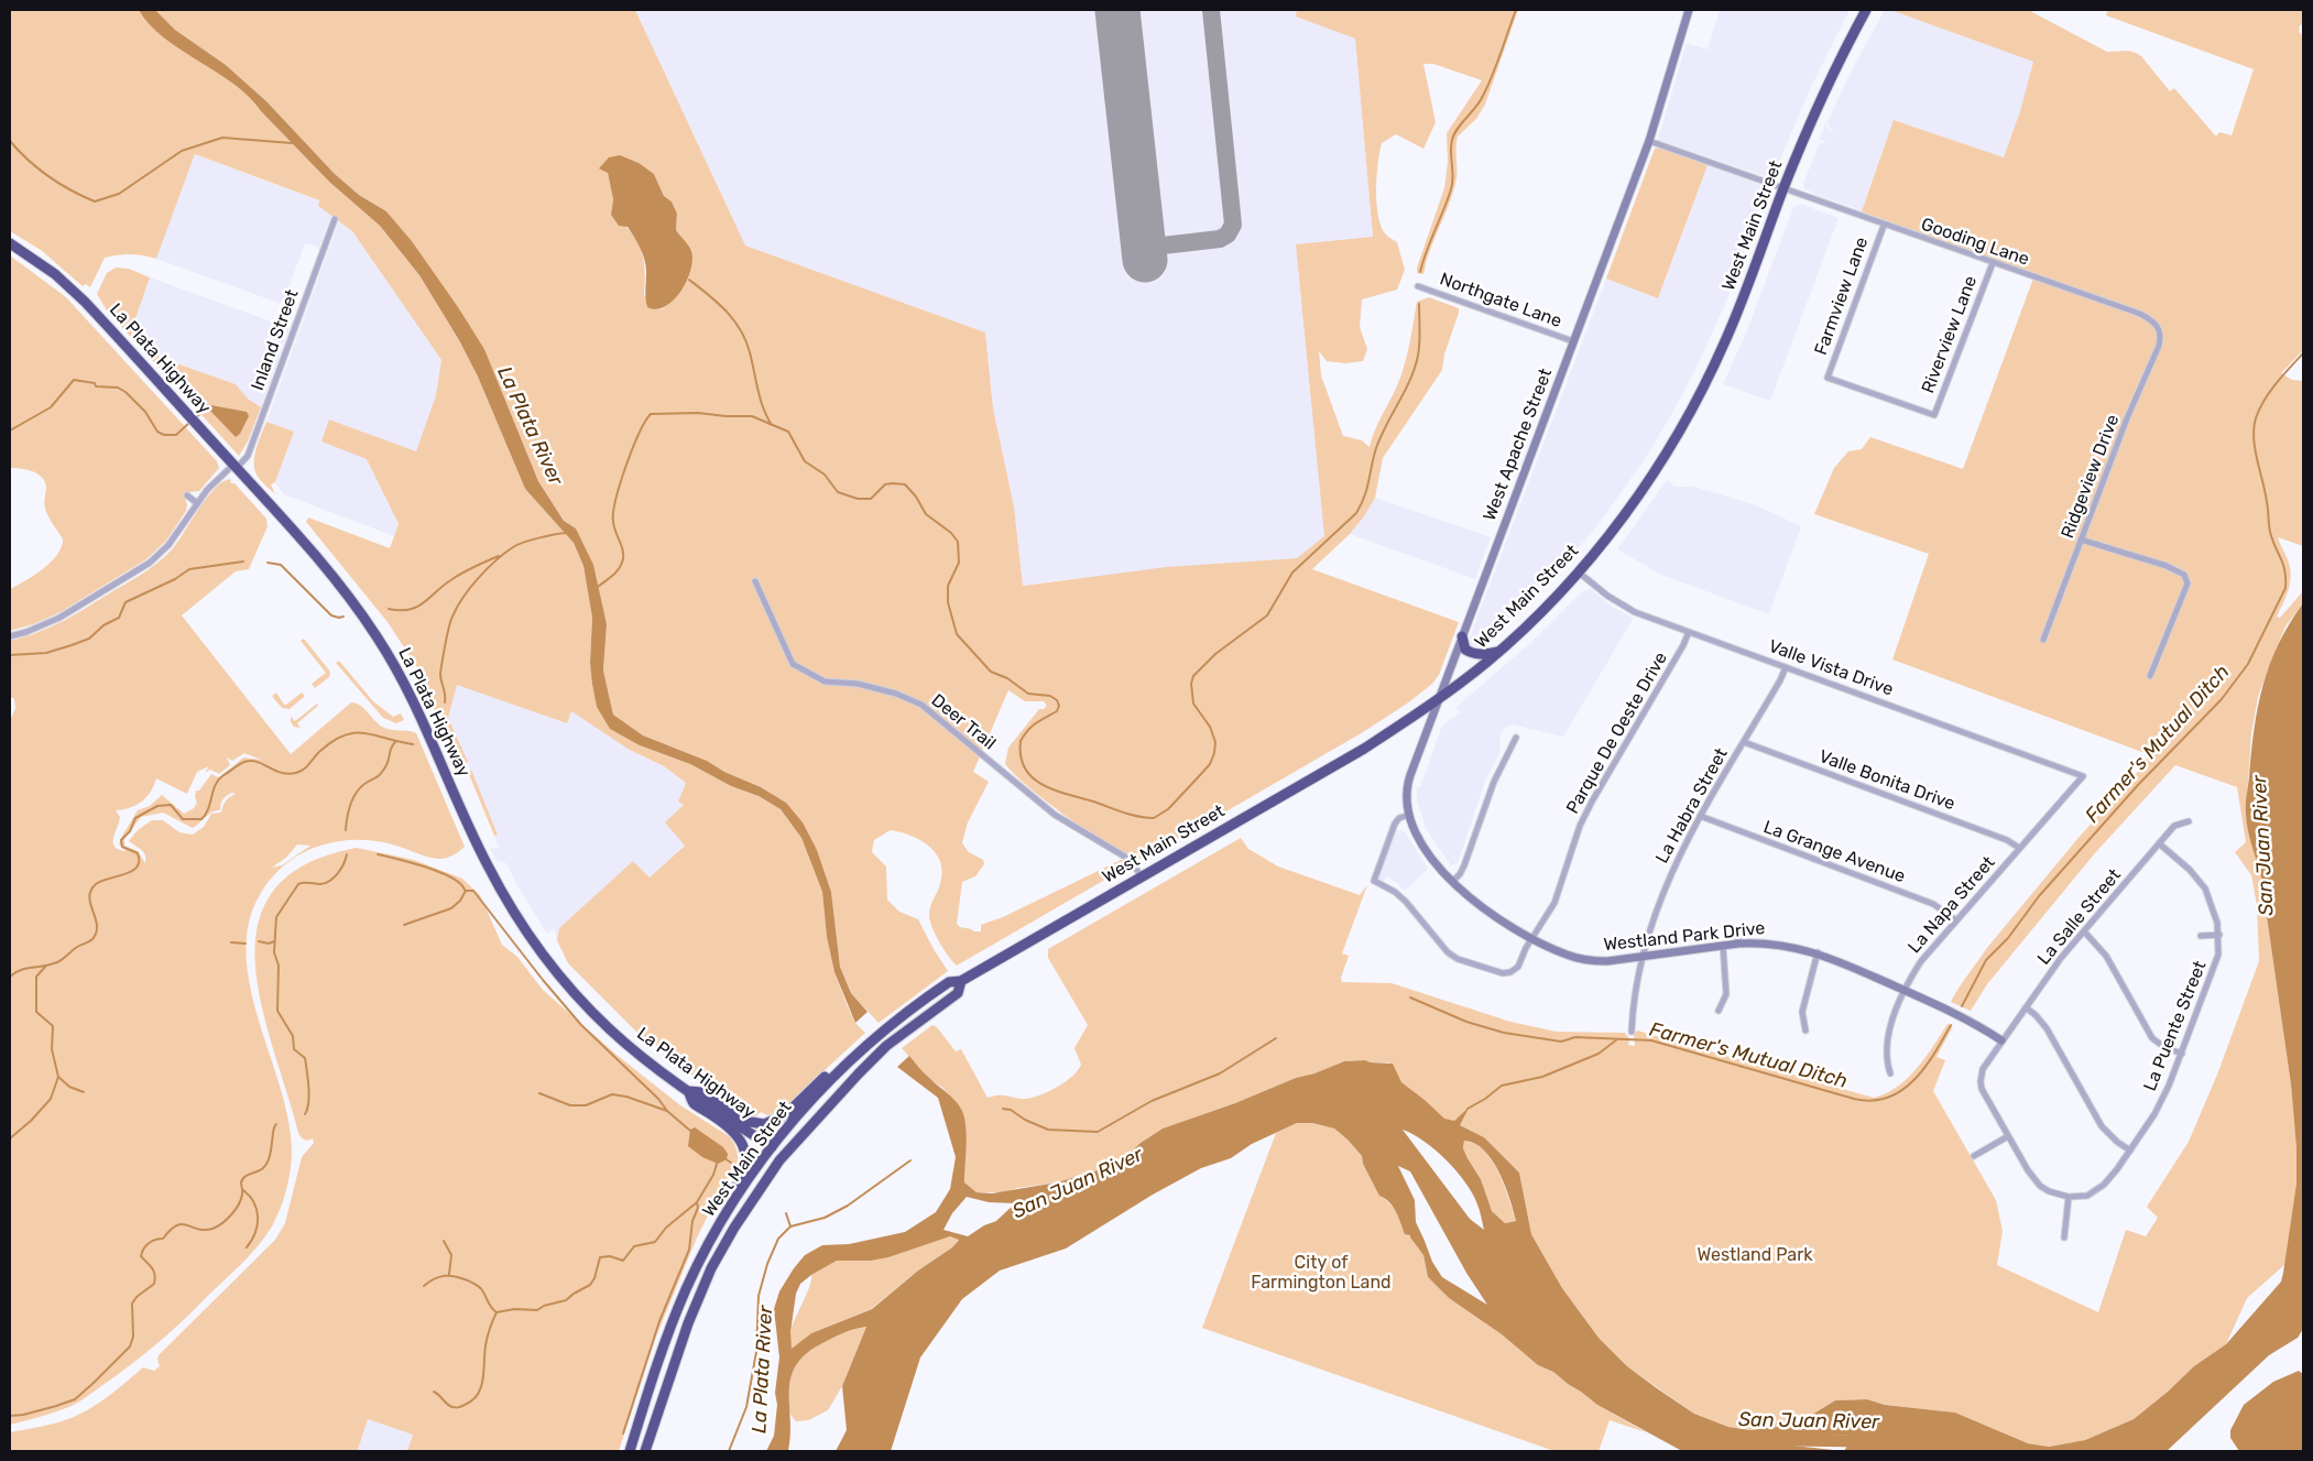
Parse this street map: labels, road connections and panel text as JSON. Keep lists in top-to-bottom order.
{
  "streets": {
    "highway": ["West Main Street", "La Plata Highway"],
    "street": [
      "Gooding Lane",
      "Farmview Lane",
      "Northgate Lane",
      "Riverview Lane",
      "Inland Street",
      "West Apache Street",
      "Ridgeview Drive",
      "Valle Vista Drive",
      "Deer Trail",
      "Parque De Oeste Drive",
      "Valle Bonita Drive",
      "La Habra Street",
      "La Grange Avenue",
      "La Napa Street",
      "La Salle Street",
      "Westland Park Drive",
      "La Puente Street"
    ]
  },
  "crossings": [
    ["West Main Street", "Gooding Lane"],
    ["West Main Street", "La Plata Highway"],
    ["West Main Street", "West Apache Street"],
    ["West Main Street", "Valle Vista Drive"],
    ["West Main Street", "Deer Trail"],
    ["Gooding Lane", "Farmview Lane"],
    ["Gooding Lane", "Riverview Lane"],
    ["Gooding Lane", "West Apache Street"],
    ["Gooding Lane", "Ridgeview Drive"],
    ["Farmview Lane", "Riverview Lane"],
    ["Northgate Lane", "West Apache Street"],
    ["Inland Street", "La Plata Highway"],
    ["West Apache Street", "Westland Park Drive"],
    ["Valle Vista Drive", "Parque De Oeste Drive"],
    ["Valle Vista Drive", "La Habra Street"],
    ["Valle Vista Drive", "La Napa Street"],
    ["Parque De Oeste Drive", "Westland Park Drive"],
    ["Valle Bonita Drive", "La Habra Street"],
    ["Valle Bonita Drive", "La Napa Street"],
    ["La Habra Street", "La Grange Avenue"],
    ["La Habra Street", "Westland Park Drive"],
    ["La Grange Avenue", "La Napa Street"],
    ["La Napa Street", "Westland Park Drive"],
    ["La Salle Street", "Westland Park Drive"],
    ["La Salle Street", "La Puente Street"]
  ],
  "water": ["La Plata River", "Farmer's Mutual Ditch", "San Juan River"],
  "parks": ["Westland Park", "City of Farmington Land"]
}
